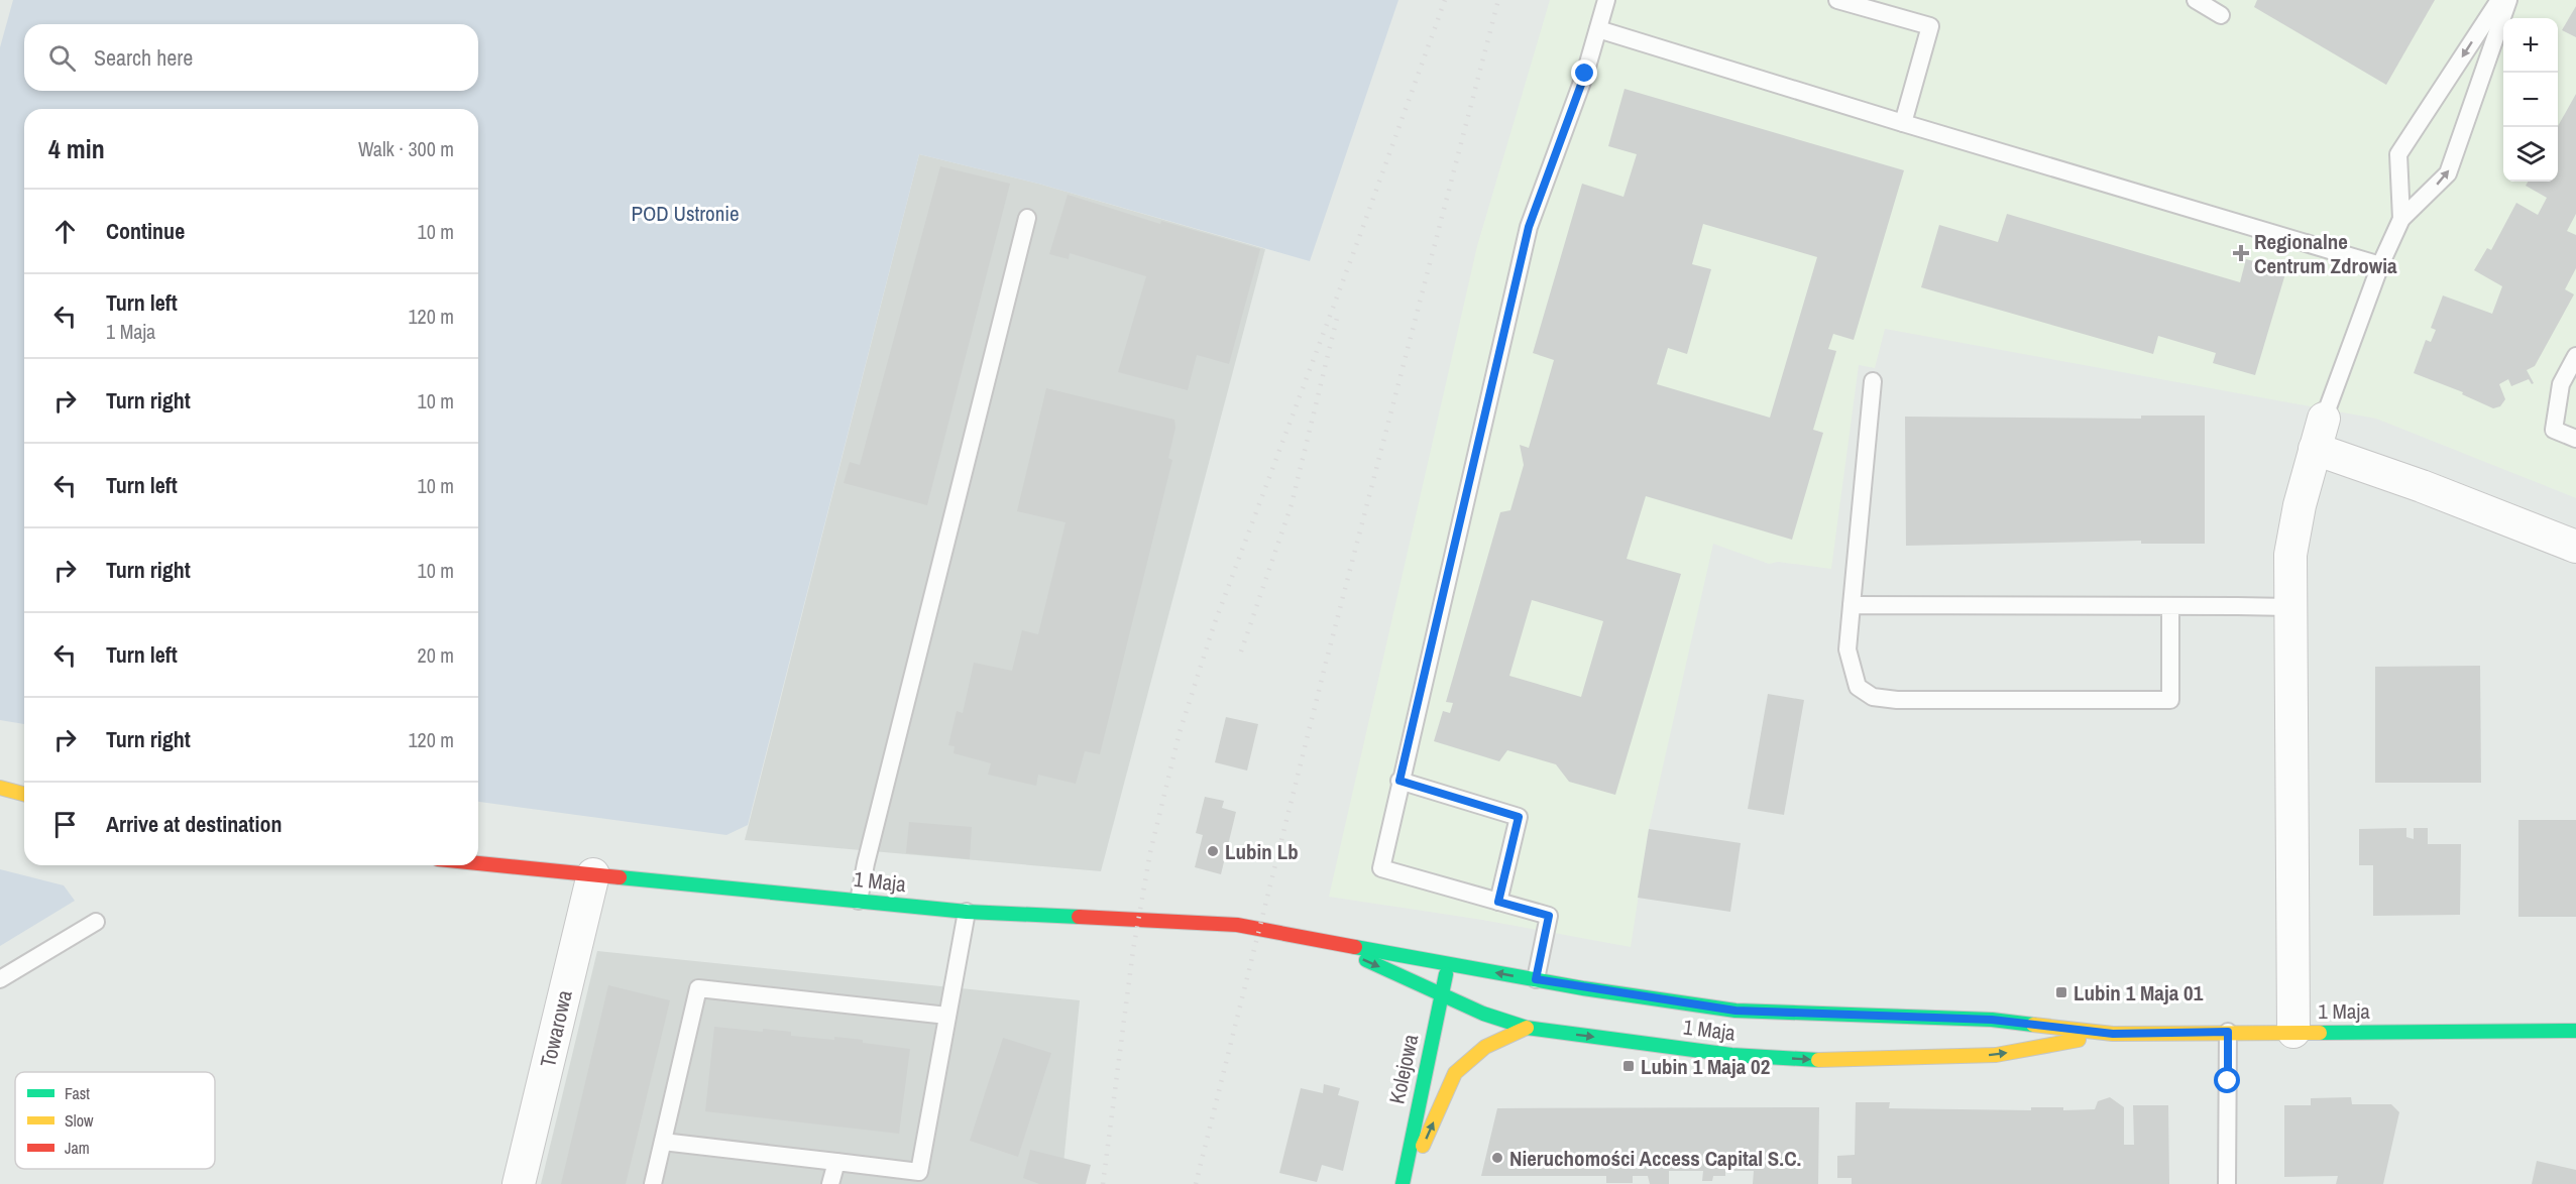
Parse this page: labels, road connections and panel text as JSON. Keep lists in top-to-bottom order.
{
  "streets": {
    "street": ["1 Maja", "Towarowa", "Kolejowa"]
  },
  "crossings": [
    ["1 Maja", "Towarowa"],
    ["1 Maja", "Kolejowa"]
  ],
  "one_way": ["Kolejowa"],
  "parks": ["POD Ustronie"],
  "places": {
    "health": ["Regionalne Centrum Zdrowia"],
    "other": ["Lubin Lb", "Nieruchomości Access Capital S.C."],
    "transit": ["Lubin 1 Maja 01", "Lubin 1 Maja 02"]
  },
  "legend": ["Fast", "Slow", "Jam"],
  "page": {
    "map_buttons": ["+", "−"],
    "search": "Search here",
    "heading": ["4 min", "Walk · 300 m"],
    "list": [
      ["Continue", "10 m"],
      ["Turn left", "1 Maja", "120 m"],
      ["Turn right", "10 m"],
      ["Turn left", "10 m"],
      ["Turn right", "10 m"],
      ["Turn left", "20 m"],
      ["Turn right", "120 m"],
      "Arrive at destination"
    ]
  }
}
